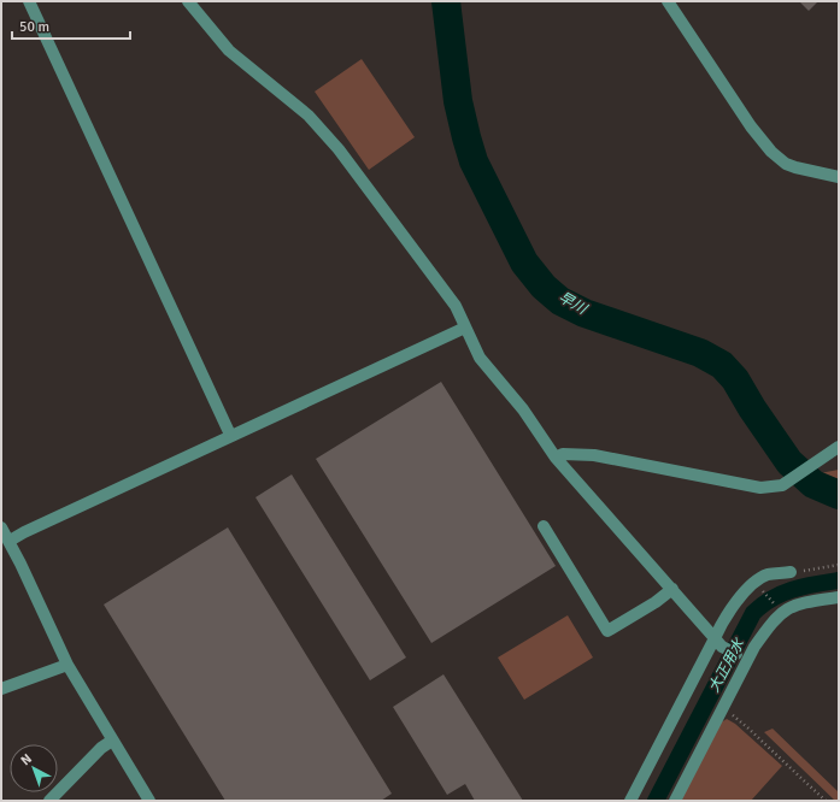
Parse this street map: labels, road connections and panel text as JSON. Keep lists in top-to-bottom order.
{
  "water": ["早川", "大正用水"],
  "scale_bar": "50 m",
  "north": "top left"
}
